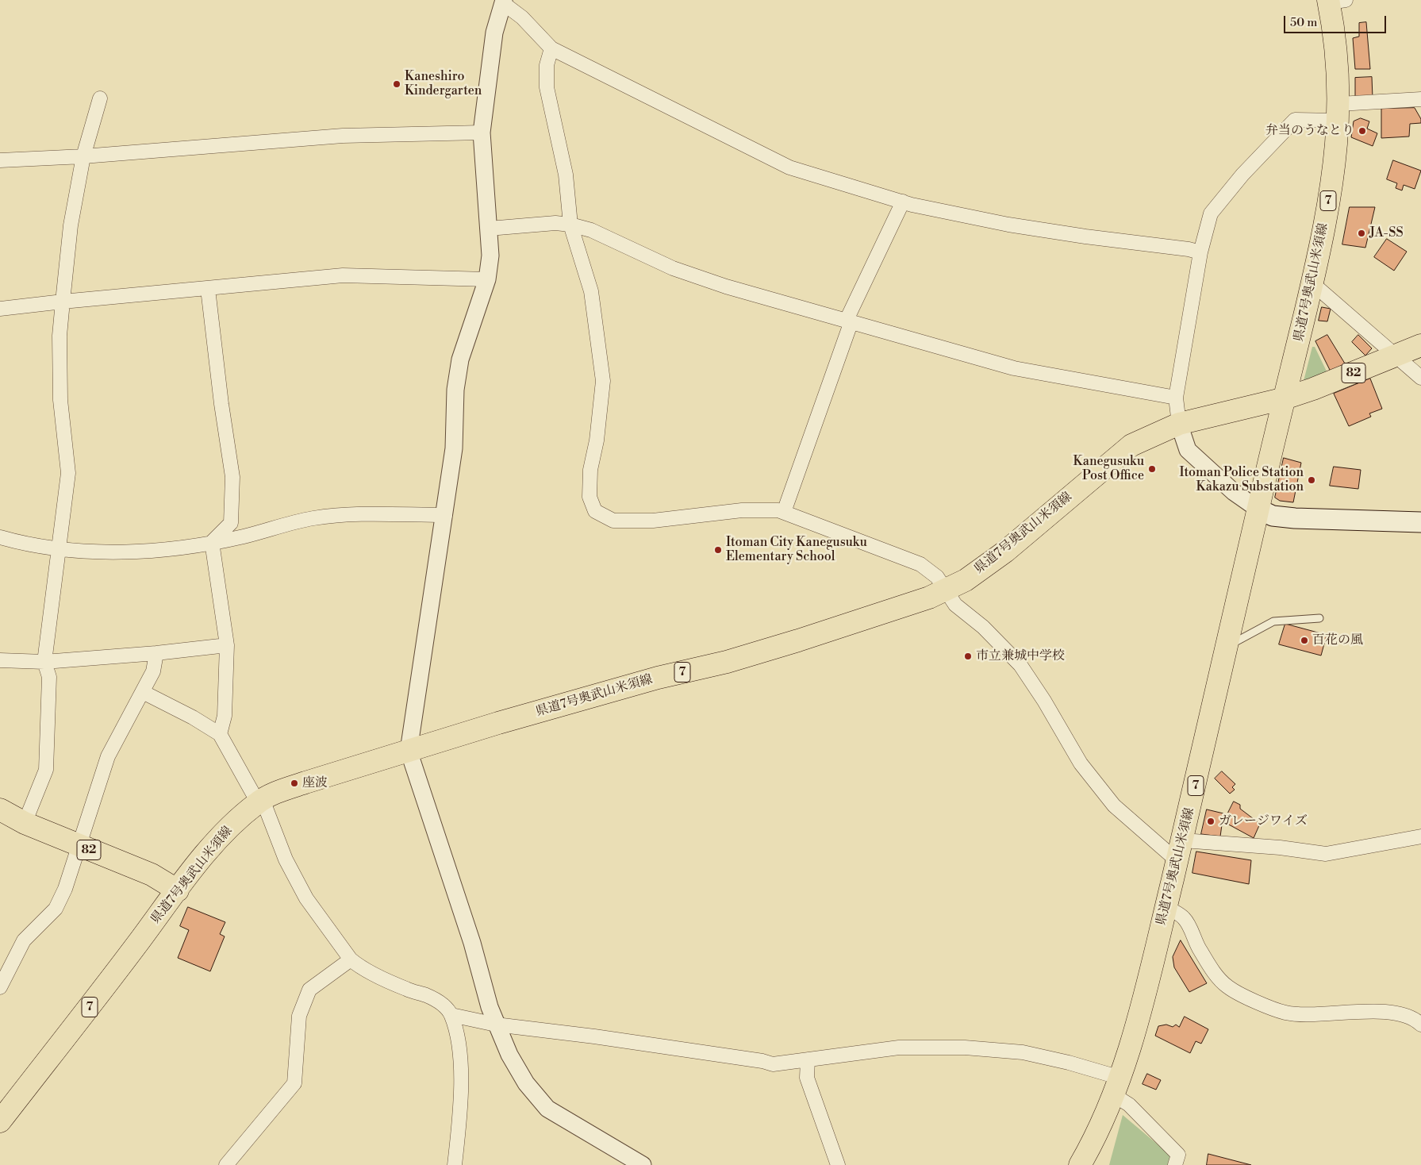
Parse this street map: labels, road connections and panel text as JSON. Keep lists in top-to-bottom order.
{
  "streets": {
    "main road": ["7", "県道7号奥武山米須線", "82"]
  },
  "crossings": [
    ["県道7号奥武山米須線", "82"]
  ],
  "places": [
    "Kaneshiro Kindergarten",
    "弁当のうなとり",
    "JA-SS",
    "Kanegusuku Post Office",
    "Itoman Police Station Kakazu Substation",
    "Itoman City Kanegusuku Elementary School",
    "百花の風",
    "市立兼城中学校",
    "座波",
    "ガレージワイズ"
  ],
  "scale_bar": "50 m"
}
